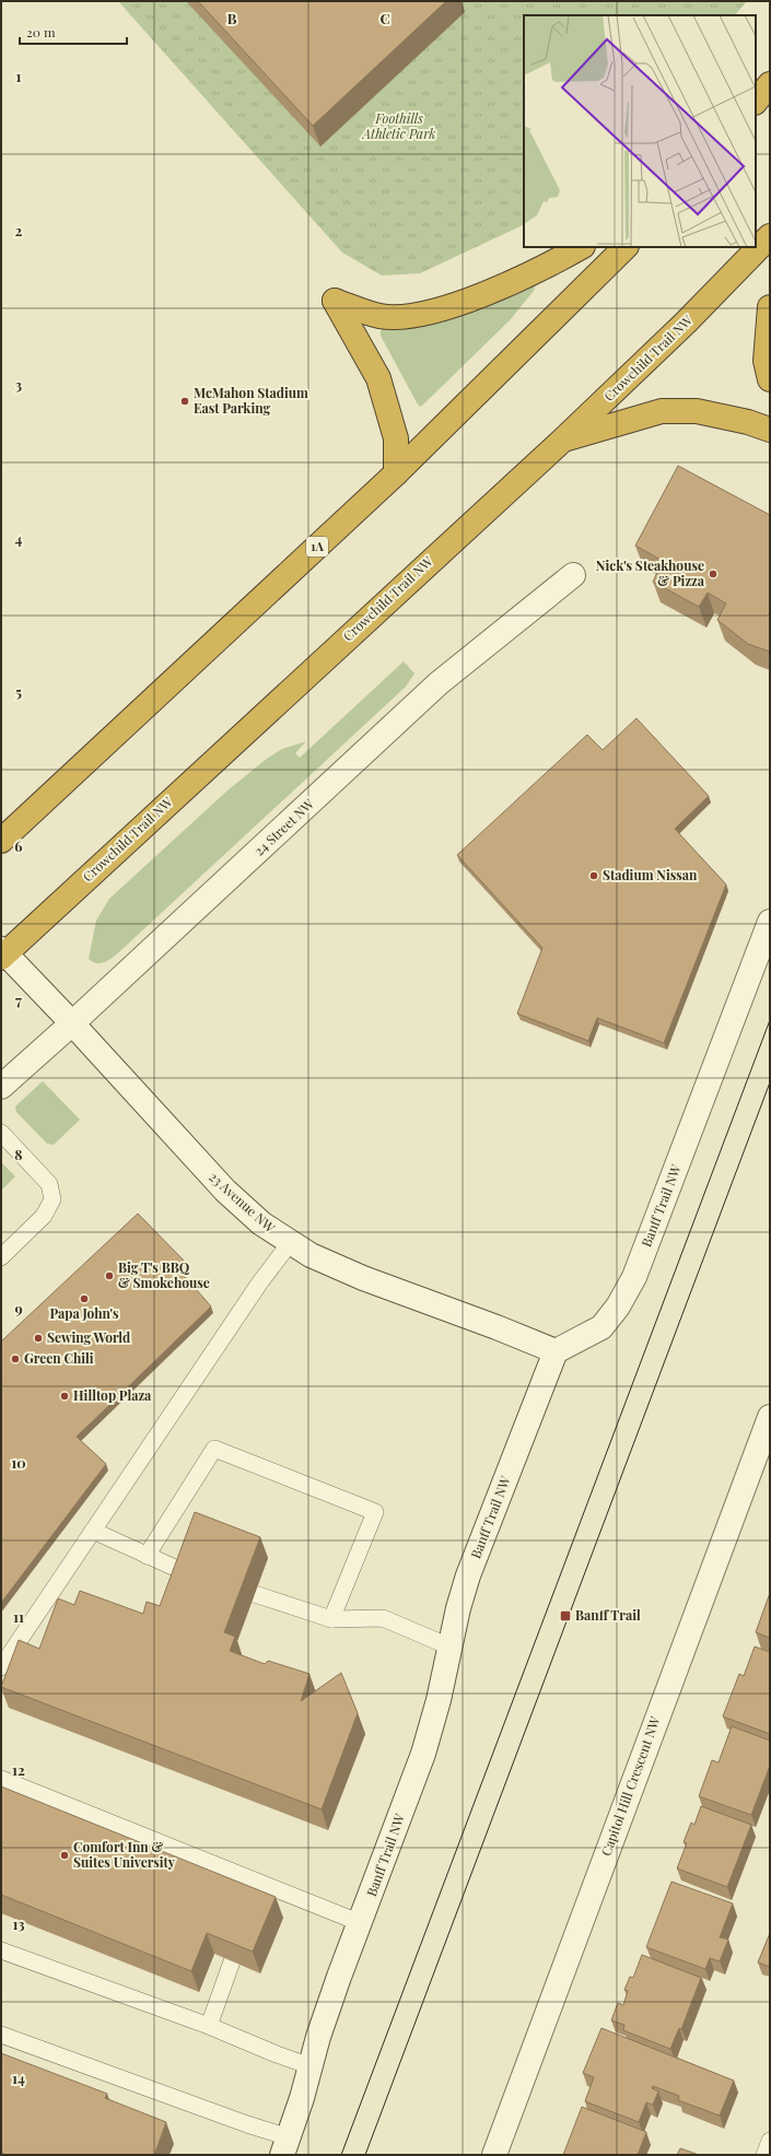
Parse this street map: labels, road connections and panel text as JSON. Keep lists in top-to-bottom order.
{
  "streets": {
    "highway": ["Crowchild Trail NW", "1A"],
    "street": [
      "24 Street NW",
      "23 Avenue NW",
      "Banff Trail NW",
      "Capitol Hill Crescent NW"
    ]
  },
  "crossings": [
    ["Crowchild Trail NW", "23 Avenue NW"],
    ["24 Street NW", "23 Avenue NW"],
    ["23 Avenue NW", "Banff Trail NW"]
  ],
  "parks": ["Foothills Athletic Park"],
  "places": {
    "other": [
      "McMahon Stadium East Parking",
      "Nick's Steakhouse & Pizza",
      "Stadium Nissan",
      "Big T's BBQ & Smokehouse",
      "Papa John's",
      "Sewing World",
      "Green Chili",
      "Hilltop Plaza",
      "Comfort Inn & Suites University"
    ],
    "transit": ["Banff Trail"]
  },
  "scale_bar": "20 m",
  "grid": {
    "columns": ["B", "C"],
    "rows": [
      "1",
      "2",
      "3",
      "4",
      "5",
      "6",
      "7",
      "8",
      "9",
      "10",
      "11",
      "12",
      "13",
      "14"
    ]
  }
}
